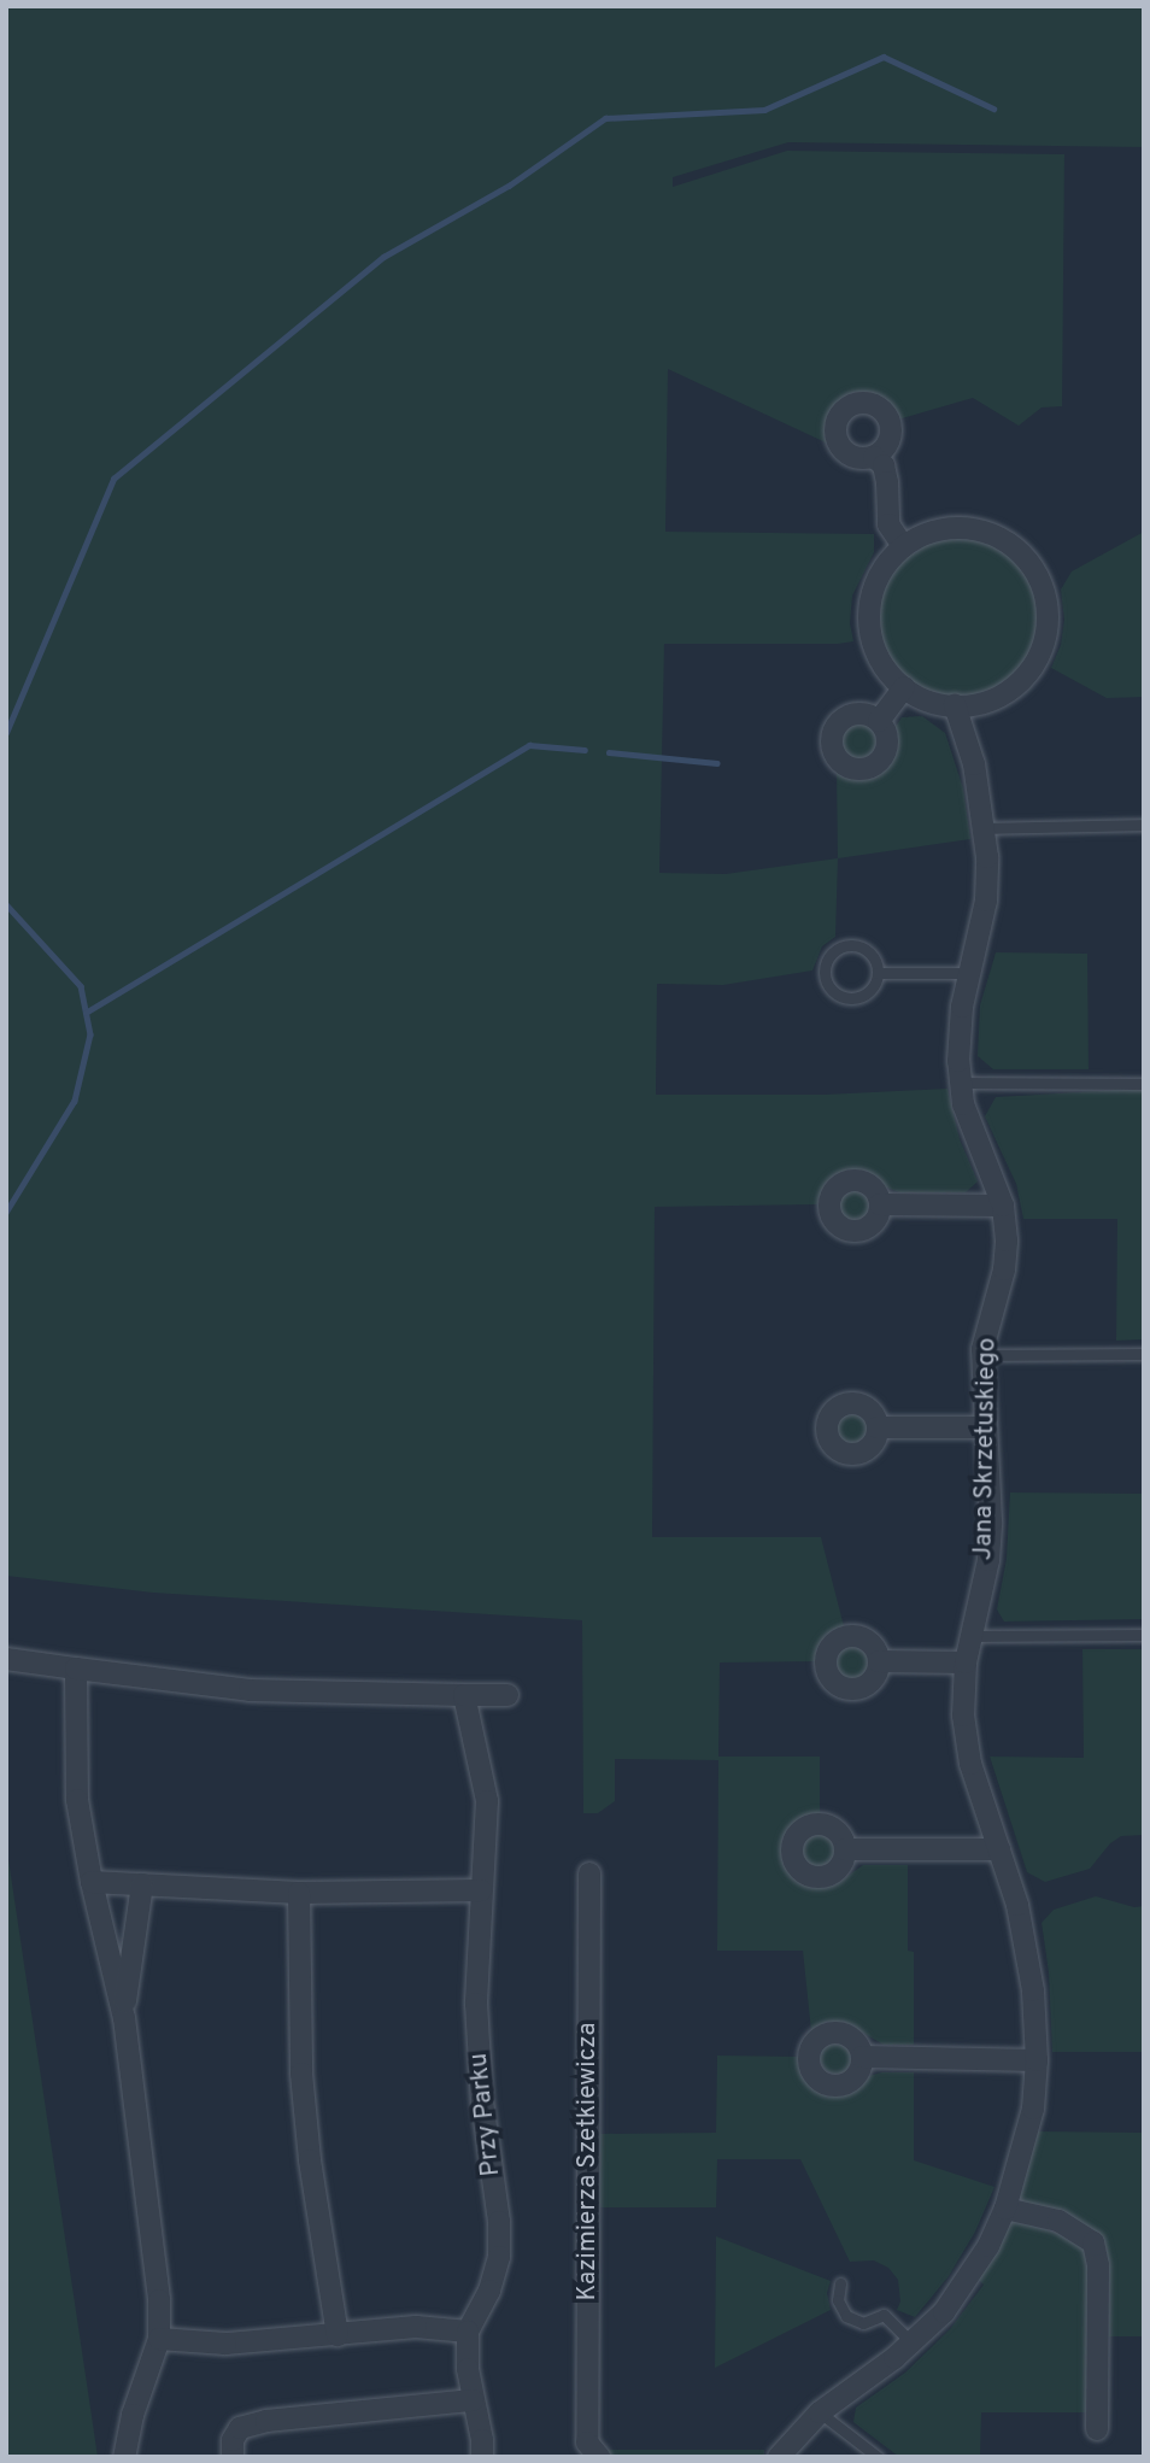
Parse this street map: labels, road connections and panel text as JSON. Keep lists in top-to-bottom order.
{
  "streets": {
    "street": ["Jana Skrzetuskiego", "Przy Parku", "Kazimierza Szetkiewicza"]
  }
}
